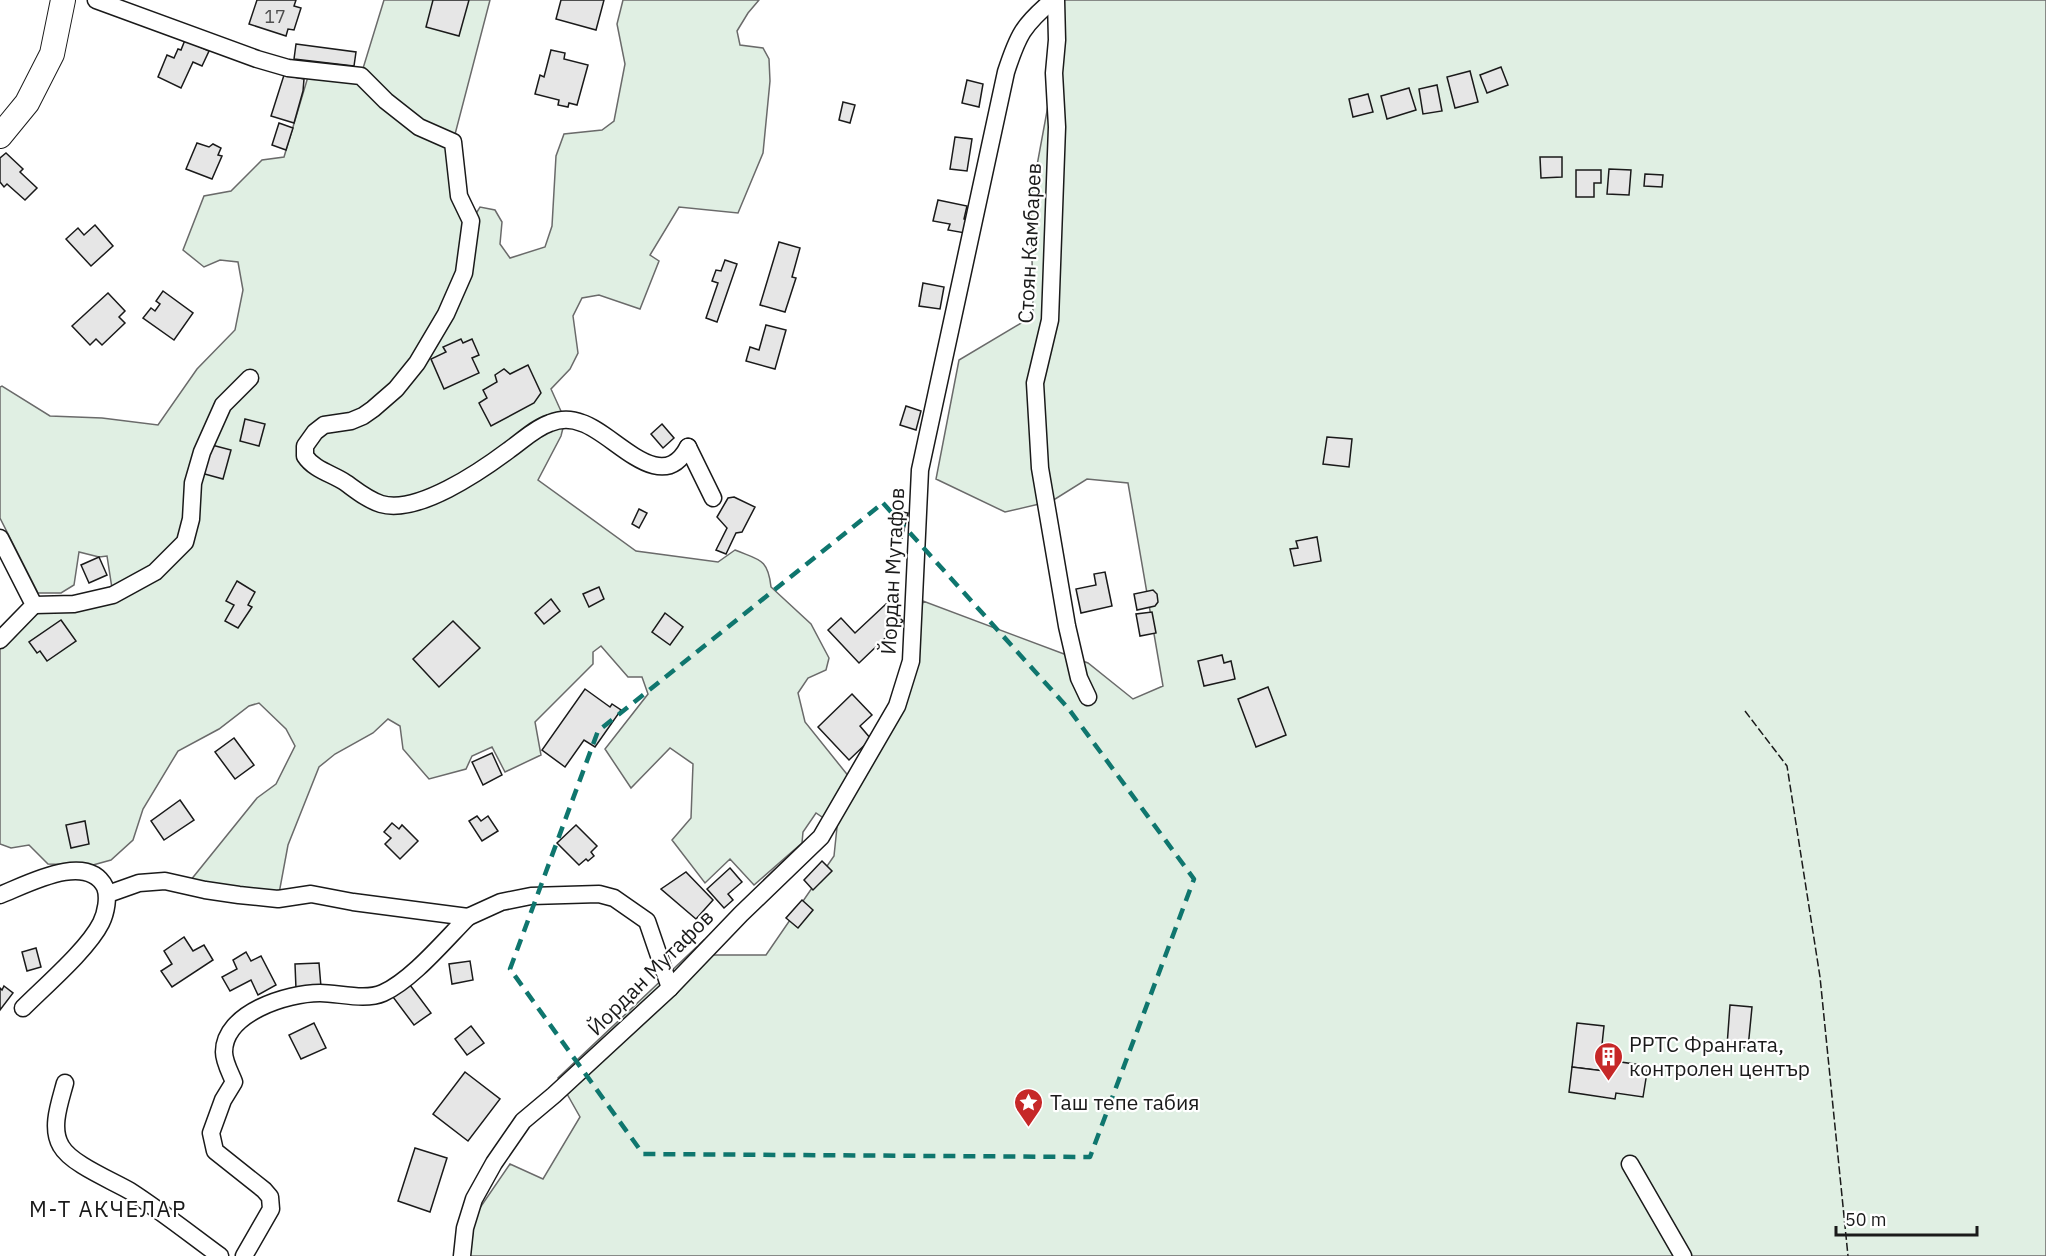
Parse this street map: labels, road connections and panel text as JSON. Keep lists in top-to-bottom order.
{
  "streets": {
    "street": ["Стоян Камбарев", "Йордан Мутафов"]
  },
  "crossings": [
    ["Стоян Камбарев", "Йордан Мутафов"]
  ],
  "districts": ["М-Т АКЧЕЛАР"],
  "places": {
    "building": ["РРТС Франгата, контролен център"],
    "place": ["Таш тепе табия"]
  },
  "house_numbers": ["17"],
  "scale_bar": "50 m"
}
